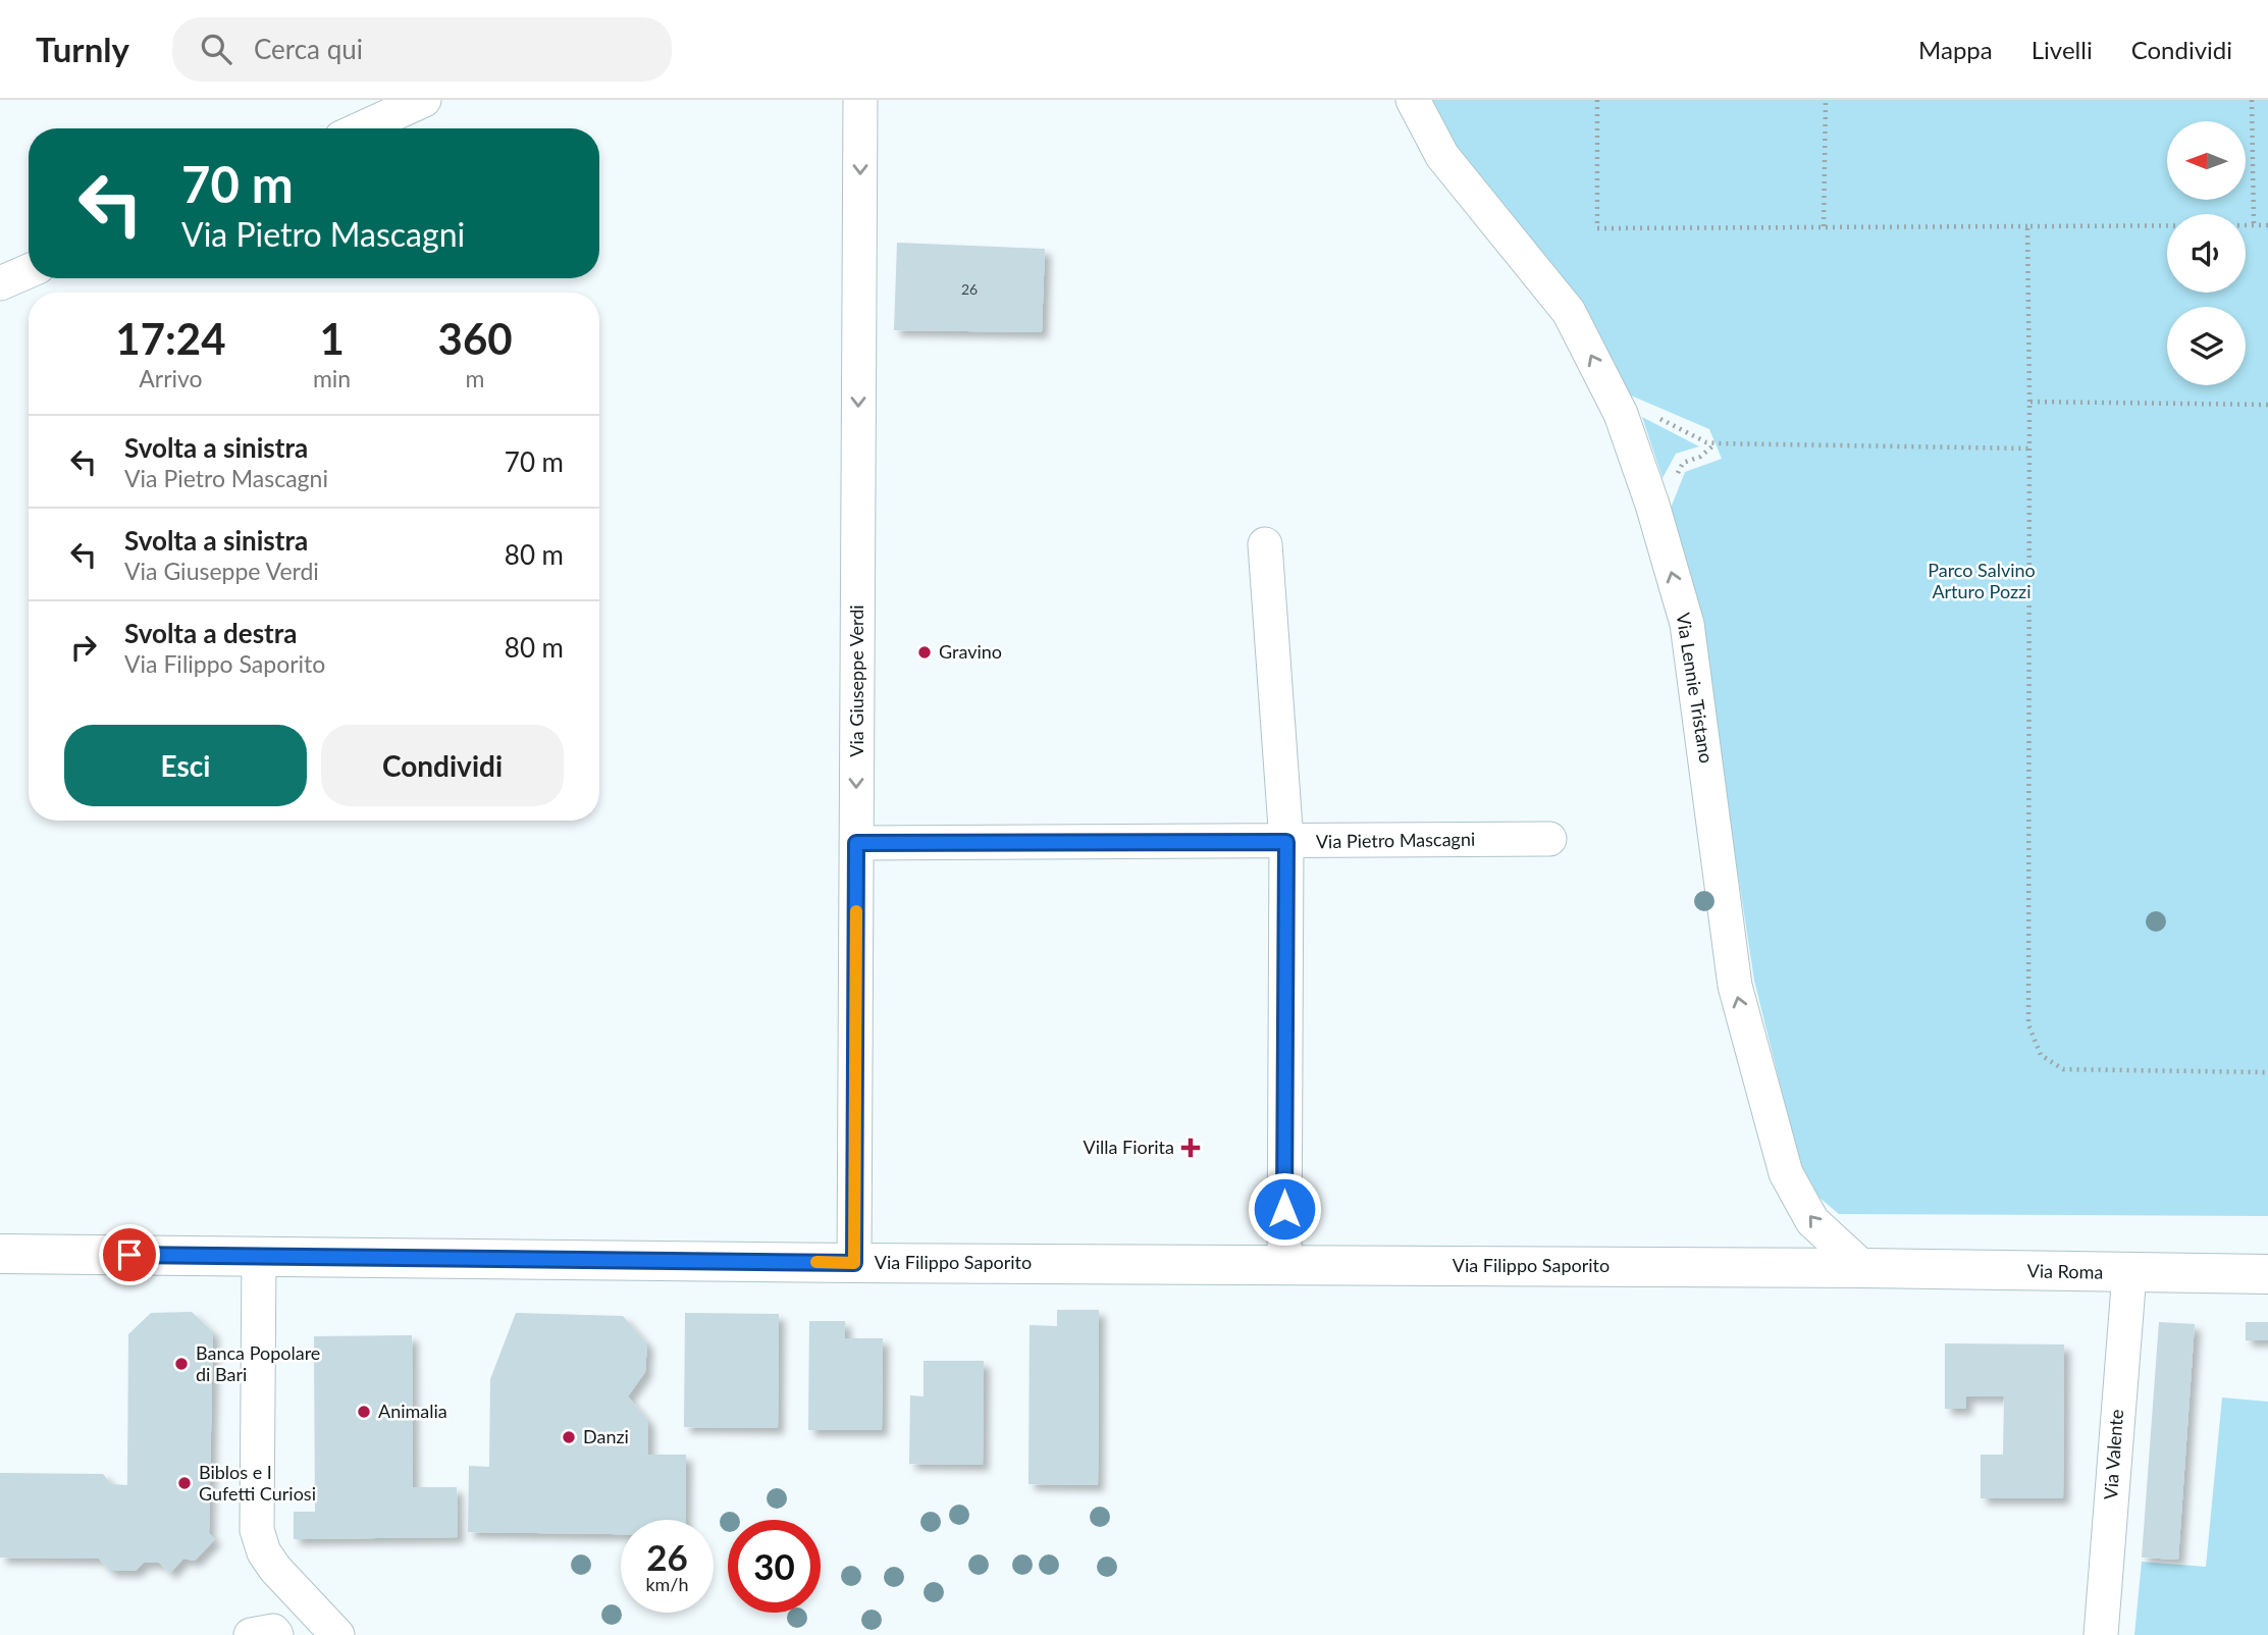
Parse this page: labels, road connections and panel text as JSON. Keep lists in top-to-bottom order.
{
  "streets": {
    "street": [
      "Via Giuseppe Verdi",
      "Via Lennie Tristano",
      "Via Pietro Mascagni",
      "Via Filippo Saporito",
      "Via Roma",
      "Via Valente"
    ]
  },
  "crossings": [
    ["Via Giuseppe Verdi", "Via Pietro Mascagni"],
    ["Via Giuseppe Verdi", "Via Filippo Saporito"],
    ["Via Lennie Tristano", "Via Filippo Saporito"],
    ["Via Lennie Tristano", "Via Roma"],
    ["Via Filippo Saporito", "Via Roma"],
    ["Via Roma", "Via Valente"]
  ],
  "one_way": ["Via Giuseppe Verdi", "Via Lennie Tristano"],
  "parks": ["Parco Salvino Arturo Pozzi"],
  "places": {
    "other": [
      "Gravino",
      "Banca Popolare di Bari",
      "Animalia",
      "Danzi",
      "Biblos e I Gufetti Curiosi"
    ],
    "health": ["Villa Fiorita"]
  },
  "house_numbers": ["26"],
  "north": "left",
  "page": {
    "header": "Turnly",
    "search": "Cerca qui",
    "nav": ["Mappa", "Livelli", "Condividi"],
    "turn": ["70 m", "Via Pietro Mascagni"],
    "eta": [
      "17:24",
      "Arrivo",
      "1",
      "min",
      "360",
      "m"
    ],
    "list": [
      {
        "name": "Svolta a sinistra",
        "note": "Via Pietro Mascagni",
        "value": "70 m"
      },
      {
        "name": "Svolta a sinistra",
        "note": "Via Giuseppe Verdi",
        "value": "80 m"
      },
      {
        "name": "Svolta a destra",
        "note": "Via Filippo Saporito",
        "value": "80 m"
      }
    ],
    "buttons": ["Esci", "Condividi"],
    "speed": "26 km/h",
    "limit": "30"
  }
}
